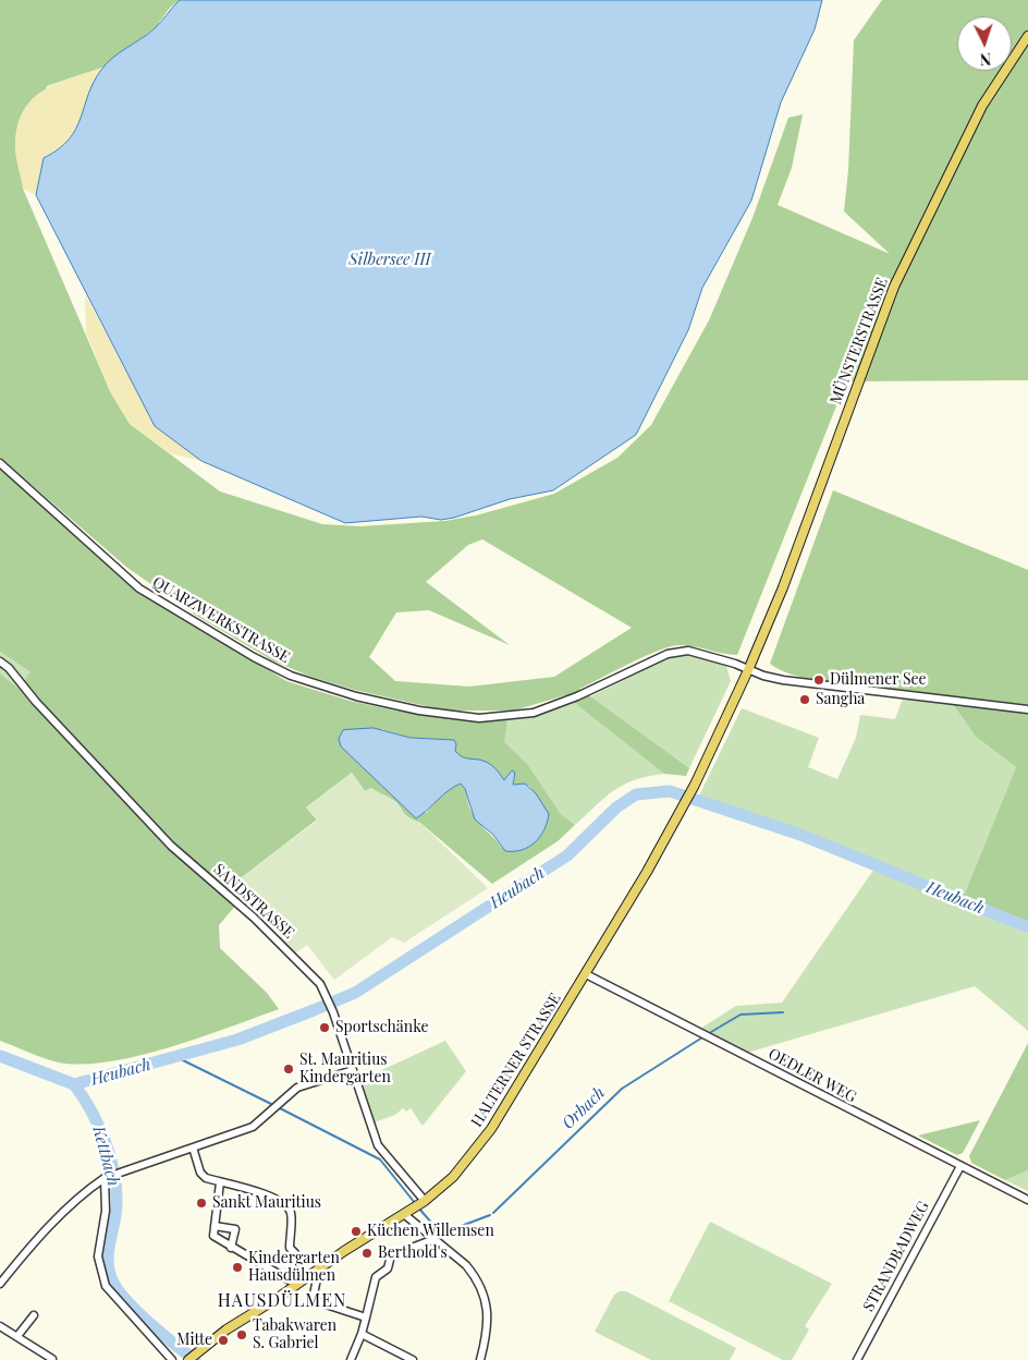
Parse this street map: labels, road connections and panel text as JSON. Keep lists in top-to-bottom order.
{
  "streets": {
    "main road": ["MÜNSTERSTRASSE", "HALTERNER STRASSE"],
    "street": [
      "QUARZWERKSTRASSE",
      "SANDSTRASSE",
      "OEDLER WEG",
      "STRANDBADWEG"
    ]
  },
  "crossings": [
    ["MÜNSTERSTRASSE", "QUARZWERKSTRASSE"],
    ["MÜNSTERSTRASSE", "HALTERNER STRASSE"],
    ["QUARZWERKSTRASSE", "HALTERNER STRASSE"],
    ["SANDSTRASSE", "HALTERNER STRASSE"],
    ["HALTERNER STRASSE", "OEDLER WEG"],
    ["OEDLER WEG", "STRANDBADWEG"]
  ],
  "districts": ["HAUSDÜLMEN"],
  "water": [
    "Silbersee III",
    "Heubach",
    "Orbach",
    "Kettbach"
  ],
  "places": [
    "Dülmener See",
    "Sangha",
    "Sportschänke",
    "St. Mauritius Kindergarten",
    "Sankt Mauritius",
    "Küchen Willemsen",
    "Berthold's",
    "Kindergarten Hausdülmen",
    "Tabakwaren S. Gabriel",
    "Mitte"
  ],
  "north": "bottom"
}
